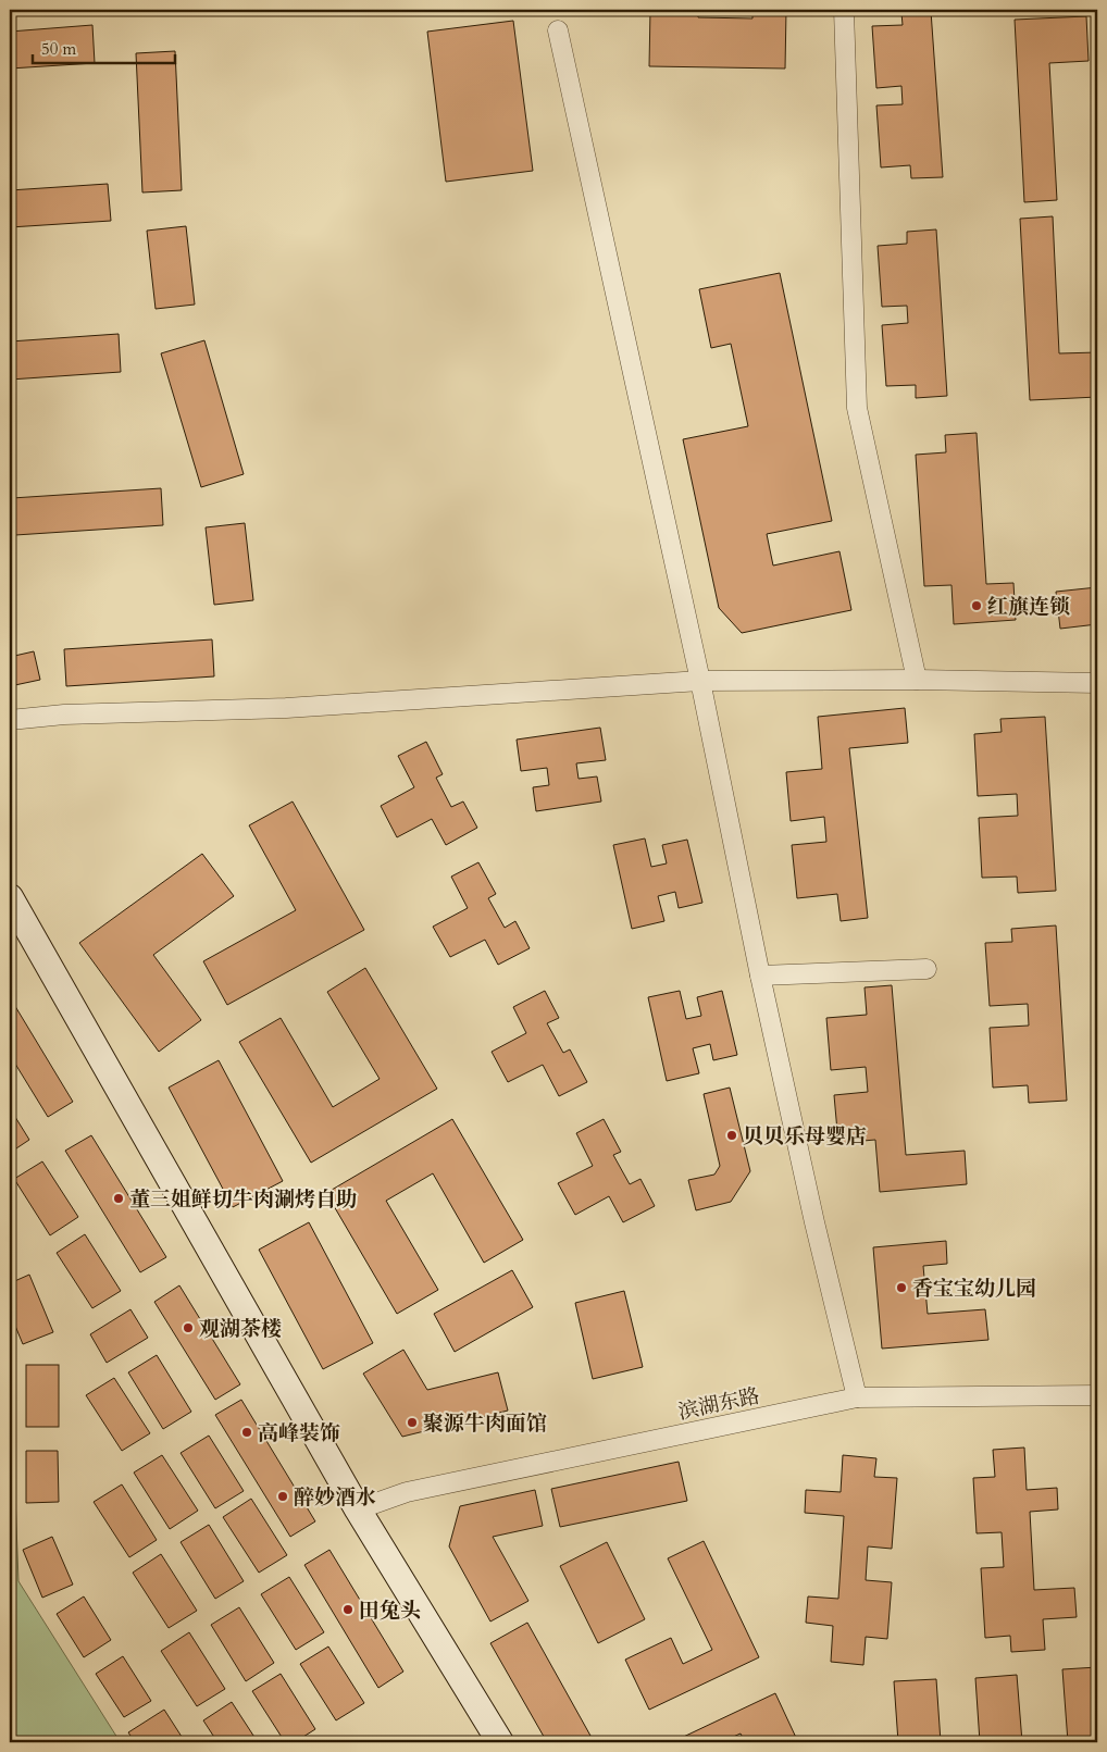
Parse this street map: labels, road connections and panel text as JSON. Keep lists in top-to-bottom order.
{
  "streets": {
    "street": ["滨湖东路"]
  },
  "places": [
    "红旗连锁",
    "贝贝乐母婴店",
    "董三姐鲜切牛肉涮烤自助",
    "香宝宝幼儿园",
    "观湖茶楼",
    "聚源牛肉面馆",
    "高峰装饰",
    "醉妙酒水",
    "田兔头"
  ],
  "scale_bar": "50 m"
}
